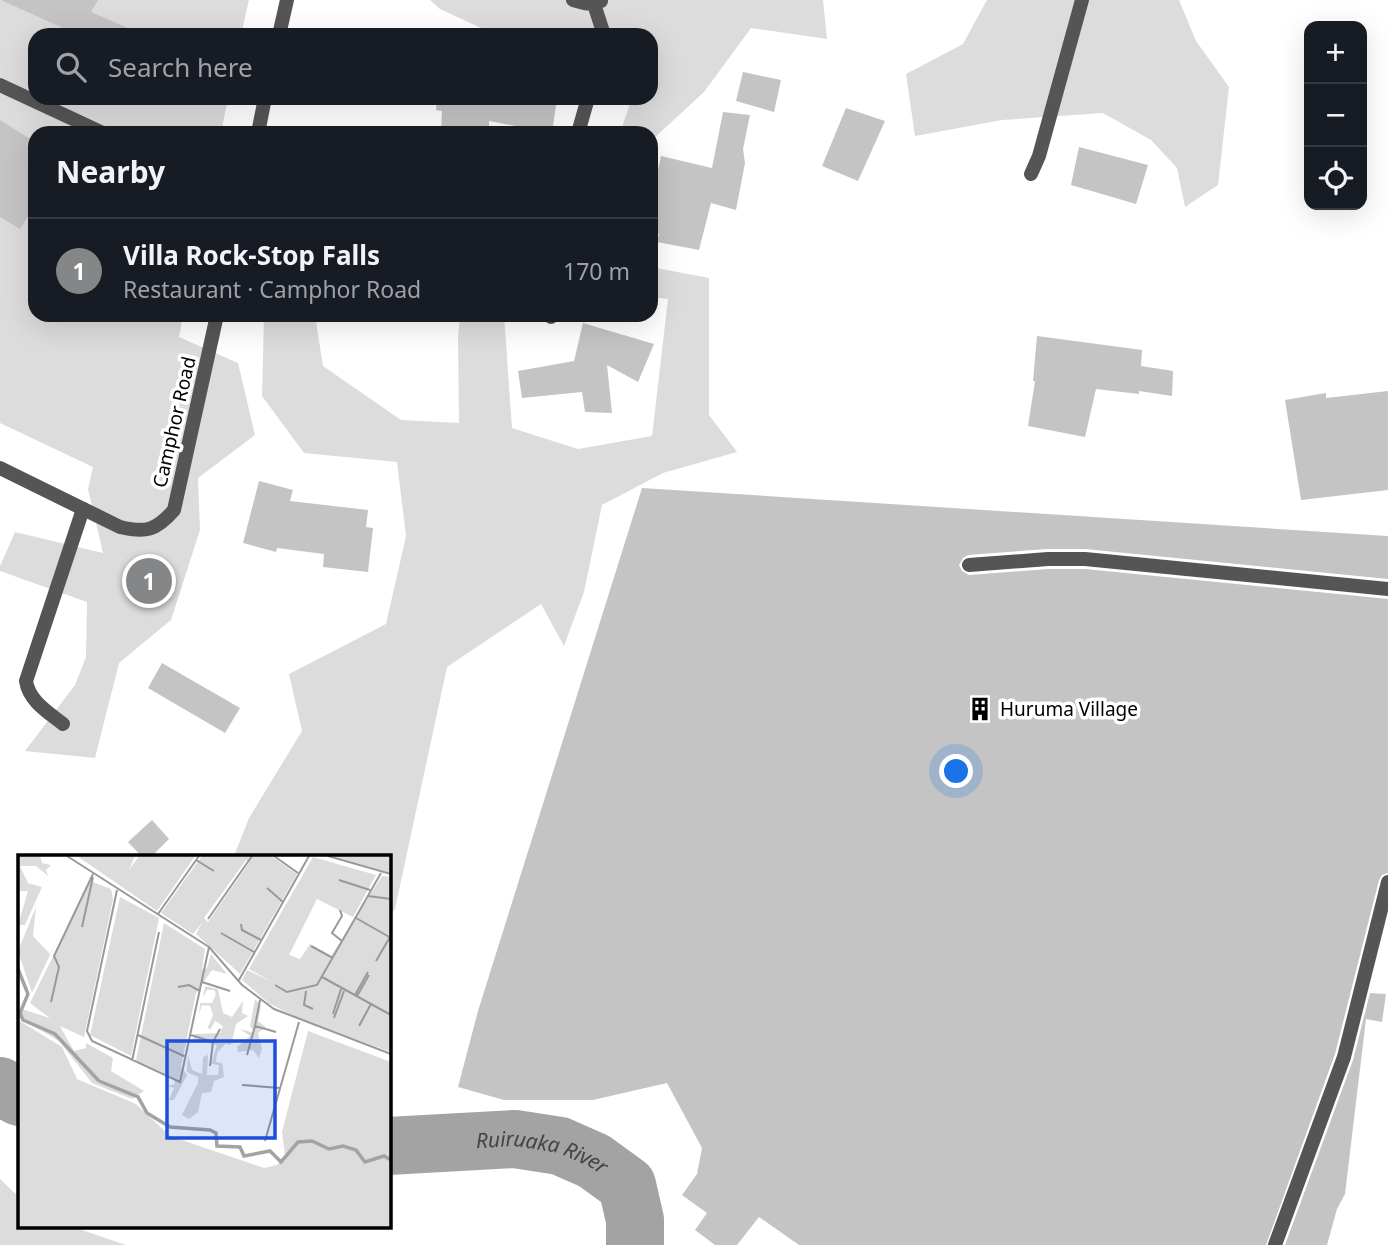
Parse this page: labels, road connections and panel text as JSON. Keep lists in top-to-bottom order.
{
  "streets": {
    "street": ["Camphor Road"]
  },
  "water": ["Ruiruaka River"],
  "places": {
    "building": ["Huruma Village"]
  },
  "page": {
    "map_buttons": ["+", "−"],
    "search": "Search here",
    "heading": "Nearby",
    "list": [
      {
        "mark": "1",
        "name": "Villa Rock-Stop Falls",
        "note": "Restaurant · Camphor Road",
        "value": "170 m"
      }
    ],
    "pins": "1"
  }
}
